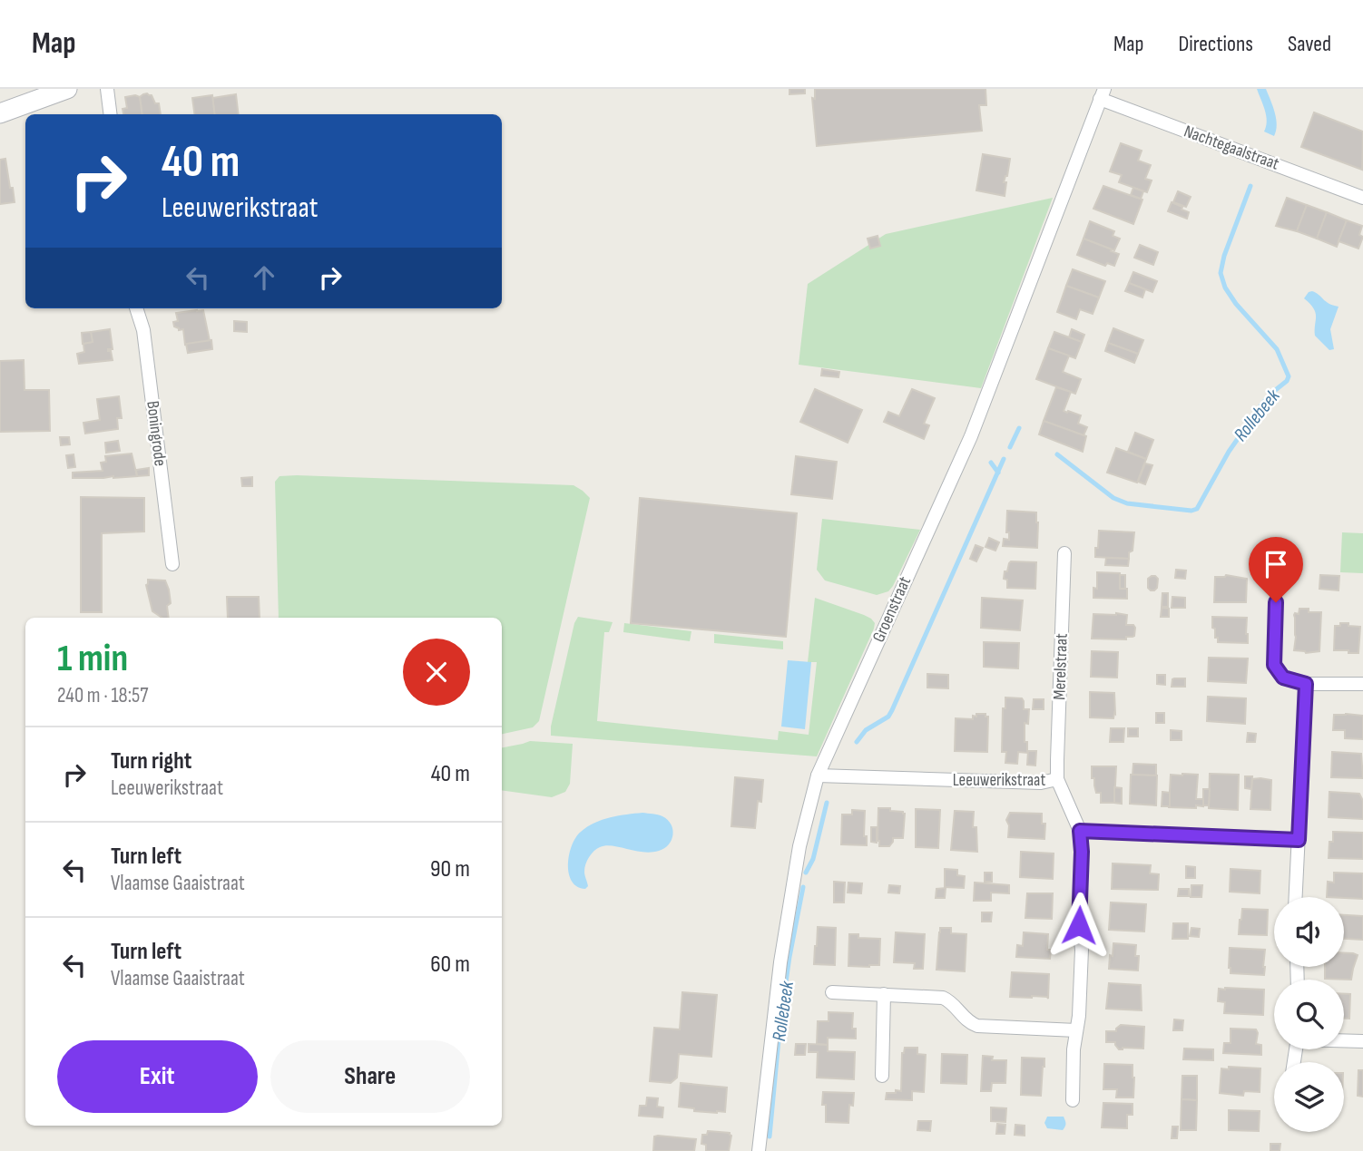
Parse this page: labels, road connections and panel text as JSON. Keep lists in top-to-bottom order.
{
  "streets": {
    "street": [
      "Nachtegaalstraat",
      "Boningrode",
      "Groenstraat",
      "Merelstraat",
      "Leeuwerikstraat"
    ]
  },
  "crossings": [
    ["Nachtegaalstraat", "Groenstraat"],
    ["Groenstraat", "Leeuwerikstraat"],
    ["Merelstraat", "Leeuwerikstraat"]
  ],
  "water": ["Rollebeek"],
  "page": {
    "header": "Map",
    "nav": ["Map", "Directions", "Saved"],
    "turn": ["40 m", "Leeuwerikstraat"],
    "heading": ["1 min", "240 m · 18:57"],
    "list": [
      {
        "name": "Turn right",
        "note": "Leeuwerikstraat",
        "value": "40 m"
      },
      {
        "name": "Turn left",
        "note": "Vlaamse Gaaistraat",
        "value": "90 m"
      },
      {
        "name": "Turn left",
        "note": "Vlaamse Gaaistraat",
        "value": "60 m"
      }
    ],
    "buttons": ["Exit", "Share"]
  }
}
